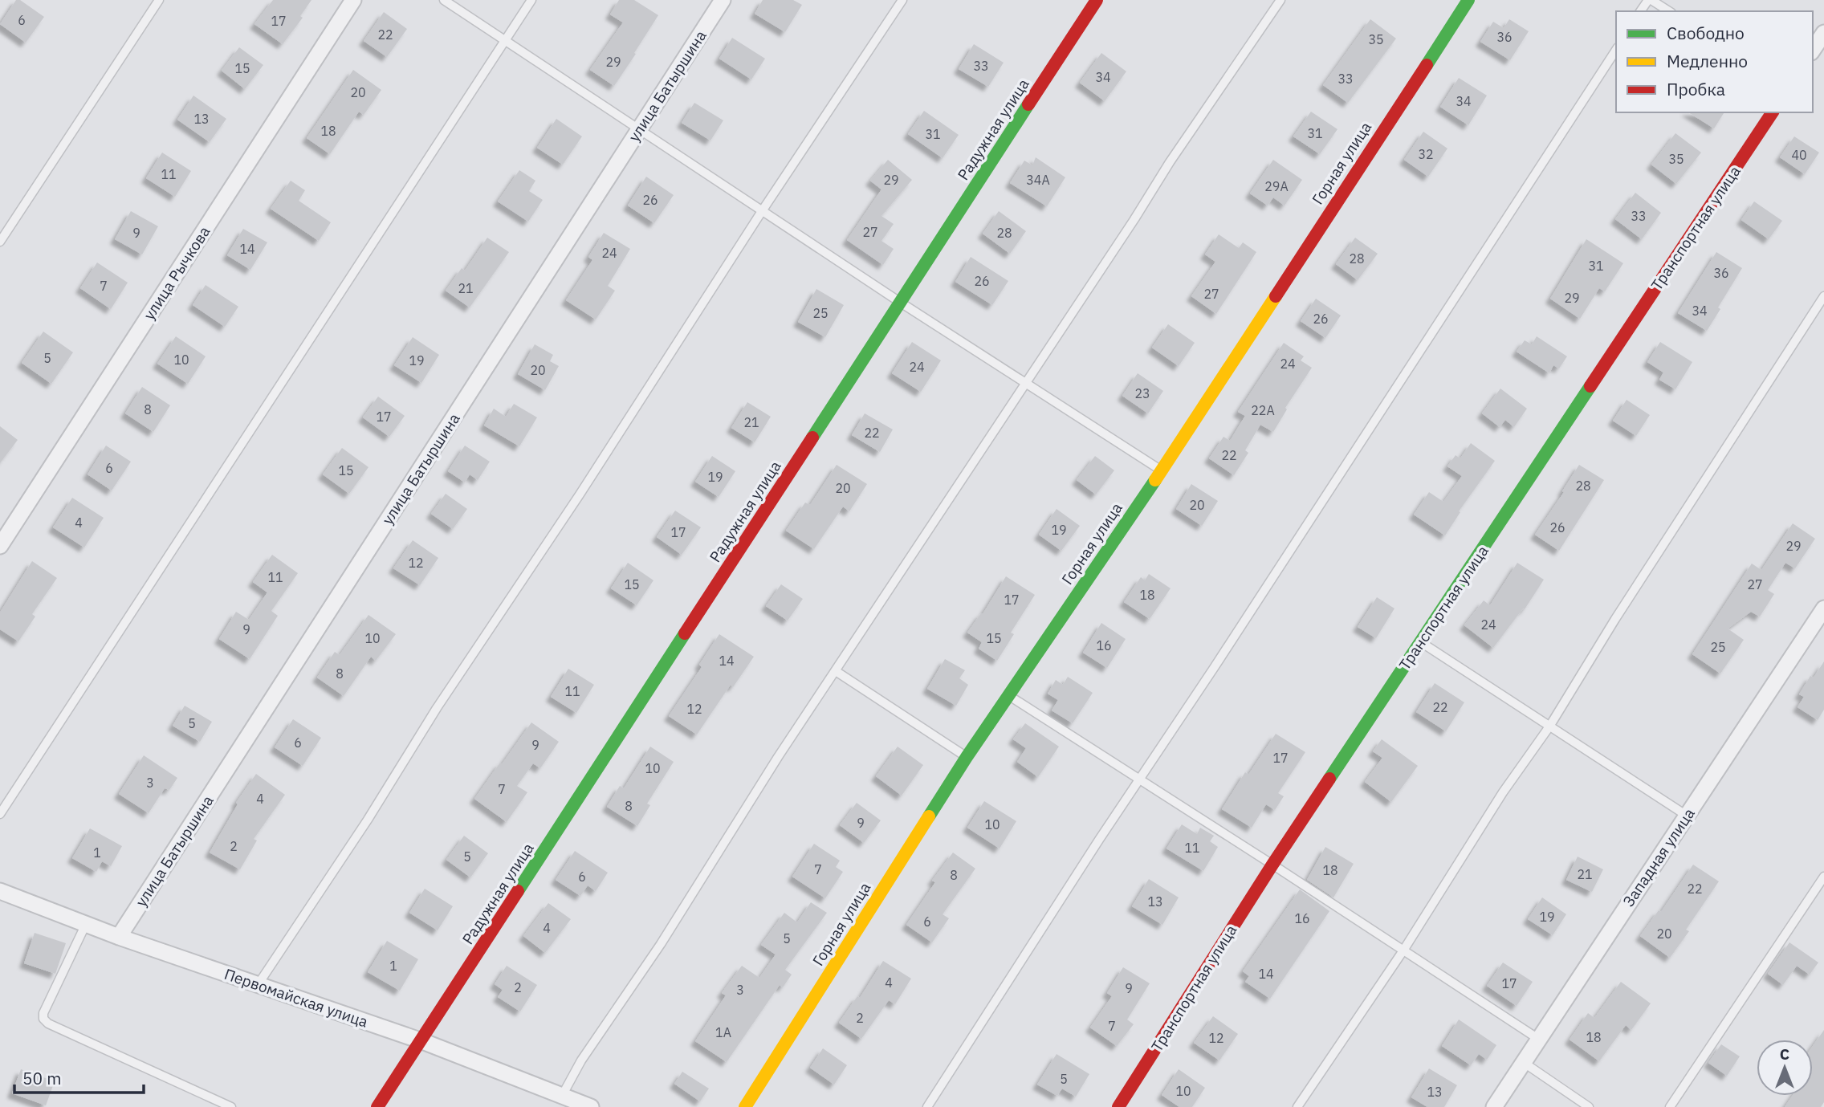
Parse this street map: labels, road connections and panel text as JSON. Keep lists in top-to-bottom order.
{
  "streets": {
    "street": [
      "улица Батыршина",
      "Радужная улица",
      "Горная улица",
      "Транспортная улица",
      "улица Рычкова",
      "Западная улица",
      "Первомайская улица"
    ]
  },
  "crossings": [
    ["улица Батыршина", "Первомайская улица"],
    ["Радужная улица", "Первомайская улица"]
  ],
  "house_numbers": [
    "6",
    "17",
    "22",
    "36",
    "35",
    "29",
    "33",
    "15",
    "34",
    "33",
    "20",
    "34",
    "13",
    "18",
    "31",
    "31",
    "32",
    "40",
    "35",
    "11",
    "29",
    "34А",
    "29А",
    "26",
    "33",
    "27",
    "9",
    "28",
    "14",
    "24",
    "28",
    "31",
    "36",
    "26",
    "7",
    "21",
    "27",
    "29",
    "34",
    "25",
    "26",
    "5",
    "10",
    "19",
    "24",
    "24",
    "20",
    "23",
    "8",
    "22А",
    "17",
    "21",
    "22",
    "22",
    "6",
    "15",
    "19",
    "28",
    "20",
    "20",
    "4",
    "26",
    "19",
    "17",
    "29",
    "12",
    "11",
    "15",
    "27",
    "18",
    "17",
    "24",
    "9",
    "10",
    "15",
    "16",
    "25",
    "14",
    "8",
    "11",
    "22",
    "12",
    "5",
    "6",
    "9",
    "17",
    "10",
    "3",
    "7",
    "4",
    "8",
    "9",
    "10",
    "2",
    "11",
    "1",
    "5",
    "7",
    "18",
    "21",
    "8",
    "6",
    "22",
    "13",
    "19",
    "16",
    "6",
    "4",
    "20",
    "5",
    "1",
    "14",
    "4",
    "17",
    "2",
    "9",
    "3",
    "2",
    "7",
    "1А",
    "18",
    "12",
    "5",
    "10",
    "13"
  ],
  "legend": ["Свободно", "Медленно", "Пробка"],
  "scale_bar": "50 m",
  "north": "top"
}
